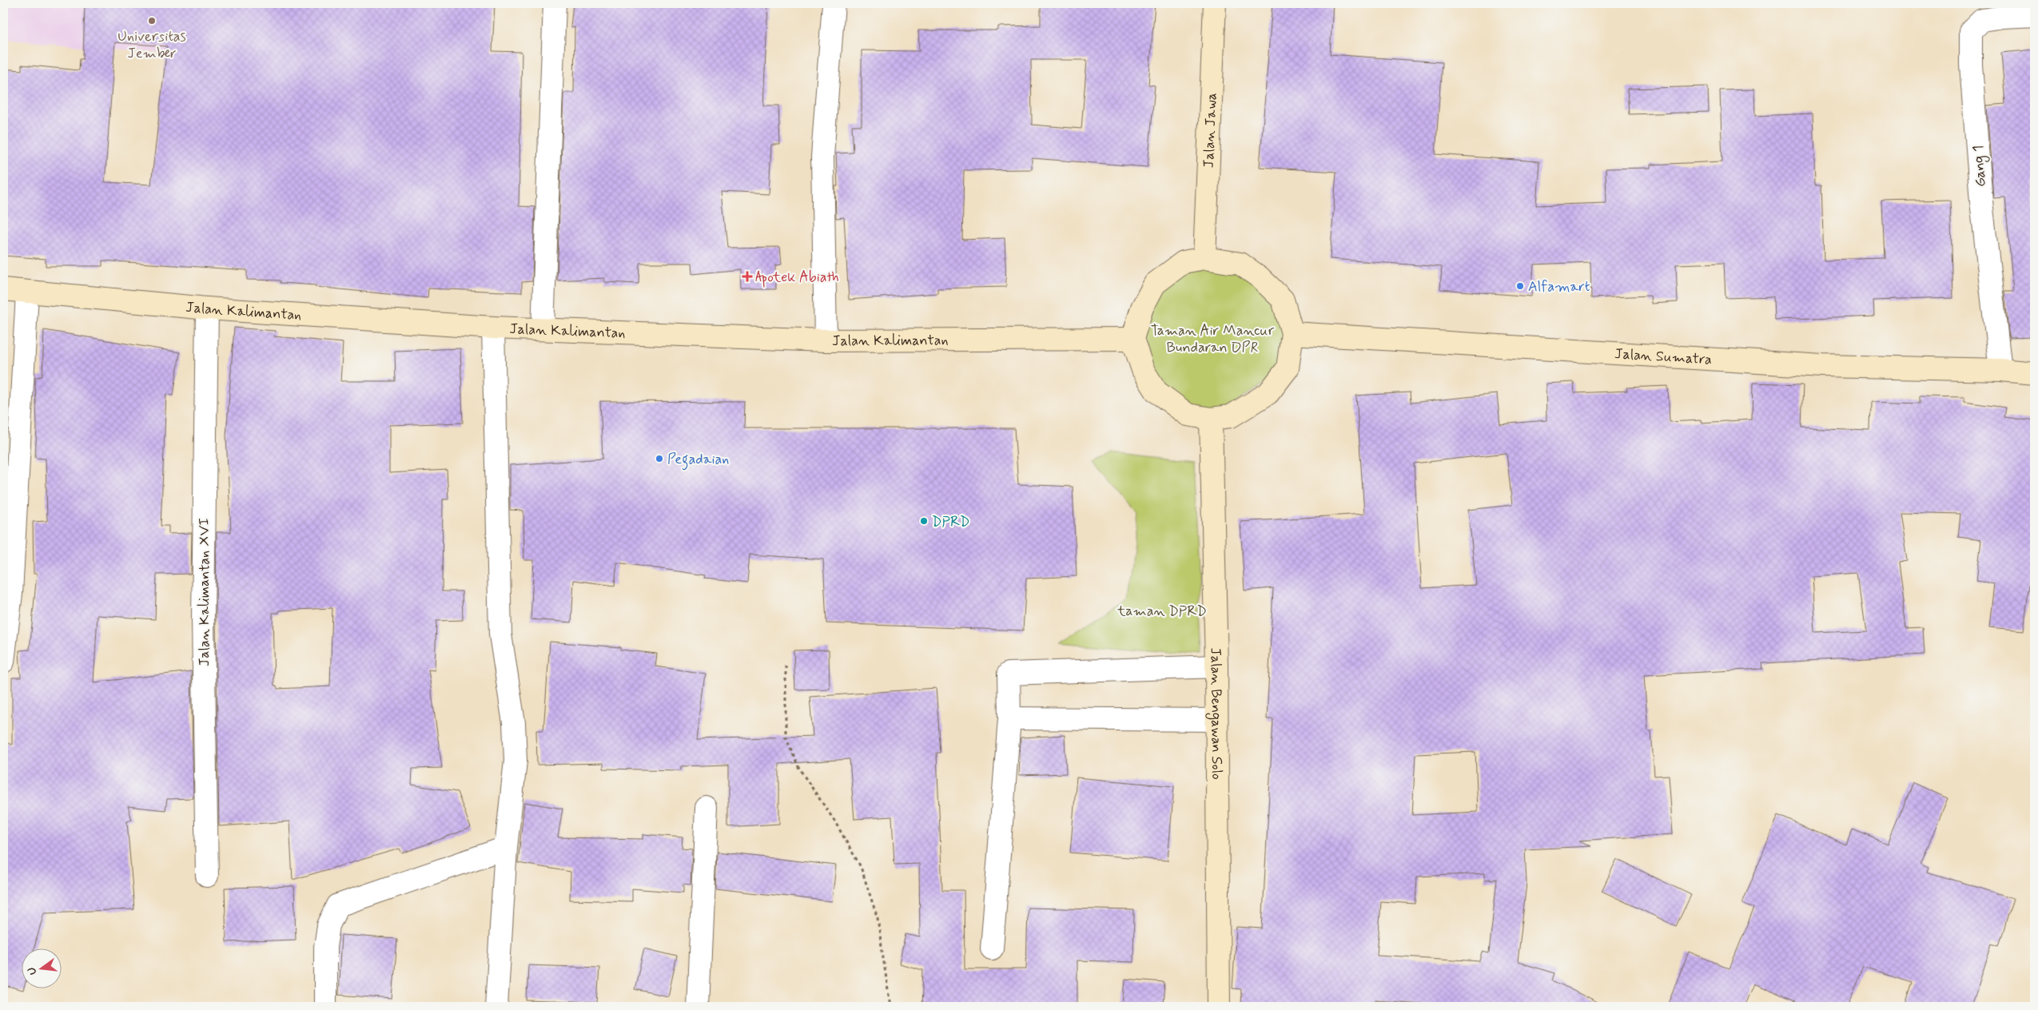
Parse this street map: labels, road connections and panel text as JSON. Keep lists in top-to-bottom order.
{
  "streets": {
    "main road": [
      "Jalan Jawa",
      "Jalan Kalimantan",
      "Jalan Sumatra",
      "Jalan Bengawan Solo"
    ],
    "street": ["Gang 1", "Jalan Kalimantan XVI"]
  },
  "crossings": [
    ["Gang 1", "Jalan Sumatra"],
    ["Jalan Kalimantan", "Jalan Kalimantan XVI"]
  ],
  "parks": ["Taman Air Mancur Bundaran DPR", "taman DPRD"],
  "places": {
    "other": [
      "Universitas Jember",
      "Alfamart",
      "Pegadaian",
      "DPRD"
    ],
    "health": ["Apotek Abiath"]
  },
  "north": "left"
}
